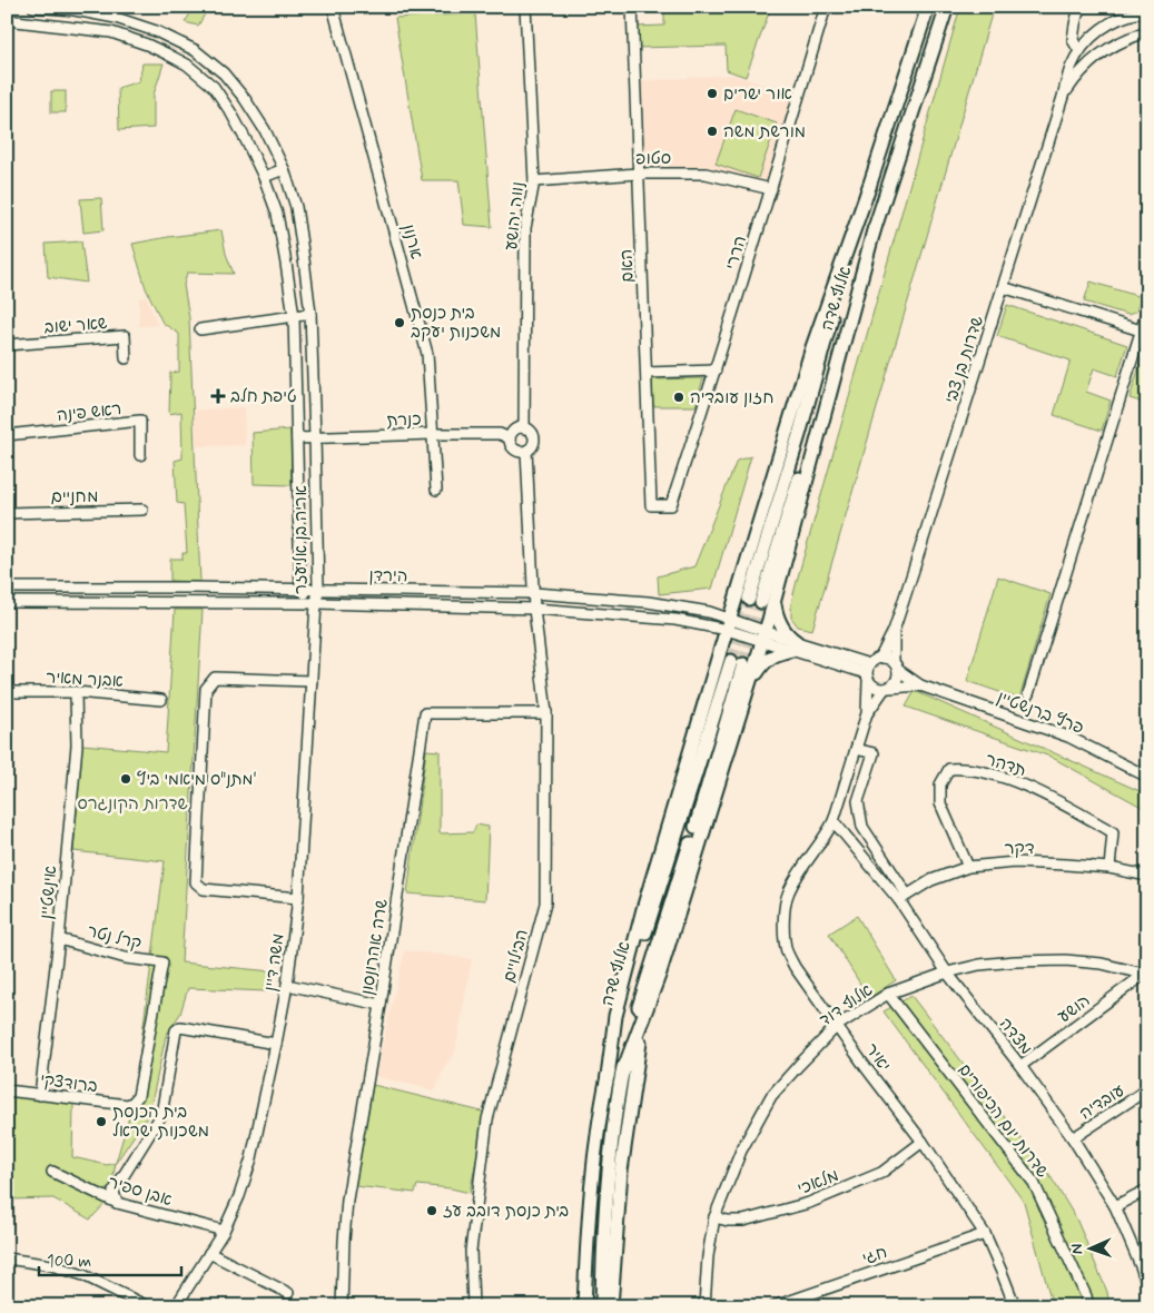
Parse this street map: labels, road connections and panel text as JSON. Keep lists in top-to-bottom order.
{
  "streets": {
    "main road": ["אלוף שדה"],
    "street": [
      "סטופ",
      "נווה יהושע",
      "ארנון",
      "הררי",
      "האם",
      "שאר ישוב",
      "שדרות בן צבי",
      "ראש פינה",
      "כנרת",
      "מחניים",
      "אריה בן אליעזר",
      "הירדן",
      "אבנר מאיר",
      "פרץ ברנשטיין",
      "תדהר",
      "דקר",
      "אינשטיין",
      "קרל נטר",
      "שרה אהרונסון",
      "הבילויים",
      "משה דיין",
      "אלוף דוד",
      "הושע",
      "מצדה",
      "יאיר",
      "ברודצקי",
      "עובדיה",
      "שדרות יום הכיפורים",
      "מלאכי",
      "אבן ספיר",
      "חגי"
    ]
  },
  "crossings": [
    ["סטופ", "נווה יהושע"],
    ["סטופ", "הררי"],
    ["סטופ", "האם"],
    ["נווה יהושע", "כנרת"],
    ["ארנון", "כנרת"],
    ["הררי", "האם"],
    ["שדרות בן צבי", "פרץ ברנשטיין"],
    ["כנרת", "אריה בן אליעזר"],
    ["אריה בן אליעזר", "הירדן"],
    ["אריה בן אליעזר", "משה דיין"],
    ["הירדן", "הבילויים"],
    ["הירדן", "משה דיין"],
    ["אבנר מאיר", "אינשטיין"],
    ["תדהר", "דקר"],
    ["דקר", "מצדה"],
    ["אינשטיין", "קרל נטר"],
    ["אינשטיין", "ברודצקי"],
    ["קרל נטר", "ברודצקי"],
    ["שרה אהרונסון", "הבילויים"],
    ["משה דיין", "אבן ספיר"],
    ["אלוף דוד", "הושע"],
    ["אלוף דוד", "מצדה"],
    ["אלוף דוד", "יאיר"],
    ["אלוף דוד", "שדרות יום הכיפורים"],
    ["אלוף דוד", "מלאכי"],
    ["הושע", "מצדה"],
    ["מצדה", "יאיר"],
    ["מצדה", "עובדיה"],
    ["יאיר", "מלאכי"],
    ["יאיר", "חגי"]
  ],
  "parks": ["שדרות הקונגרס"],
  "places": {
    "other": [
      "אור ישרים",
      "מורשת משה",
      "בית כנסת משכנות יעקב",
      "חזון עובדיה",
      "מתנ\"ס מיאמי ביץ'",
      "בית הכנסת משכנות ישראל",
      "בית כנסת דובב עז"
    ],
    "health": ["טיפת חלב"]
  },
  "scale_bar": "100 m",
  "north": "left"
}
